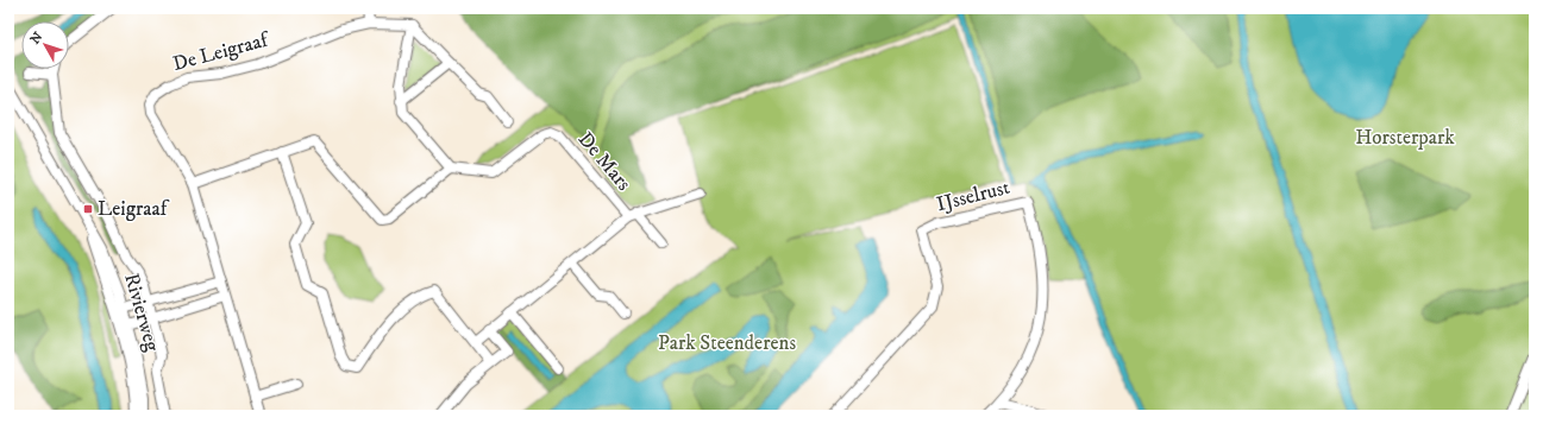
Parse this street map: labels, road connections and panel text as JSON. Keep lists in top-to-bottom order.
{
  "streets": {
    "street": [
      "De Leigraaf",
      "De Mars",
      "IJsselrust",
      "Rivierweg"
    ]
  },
  "parks": ["Horsterpark", "Park Steenderens"],
  "places": {
    "transit": ["Leigraaf"]
  },
  "north": "top left"
}
